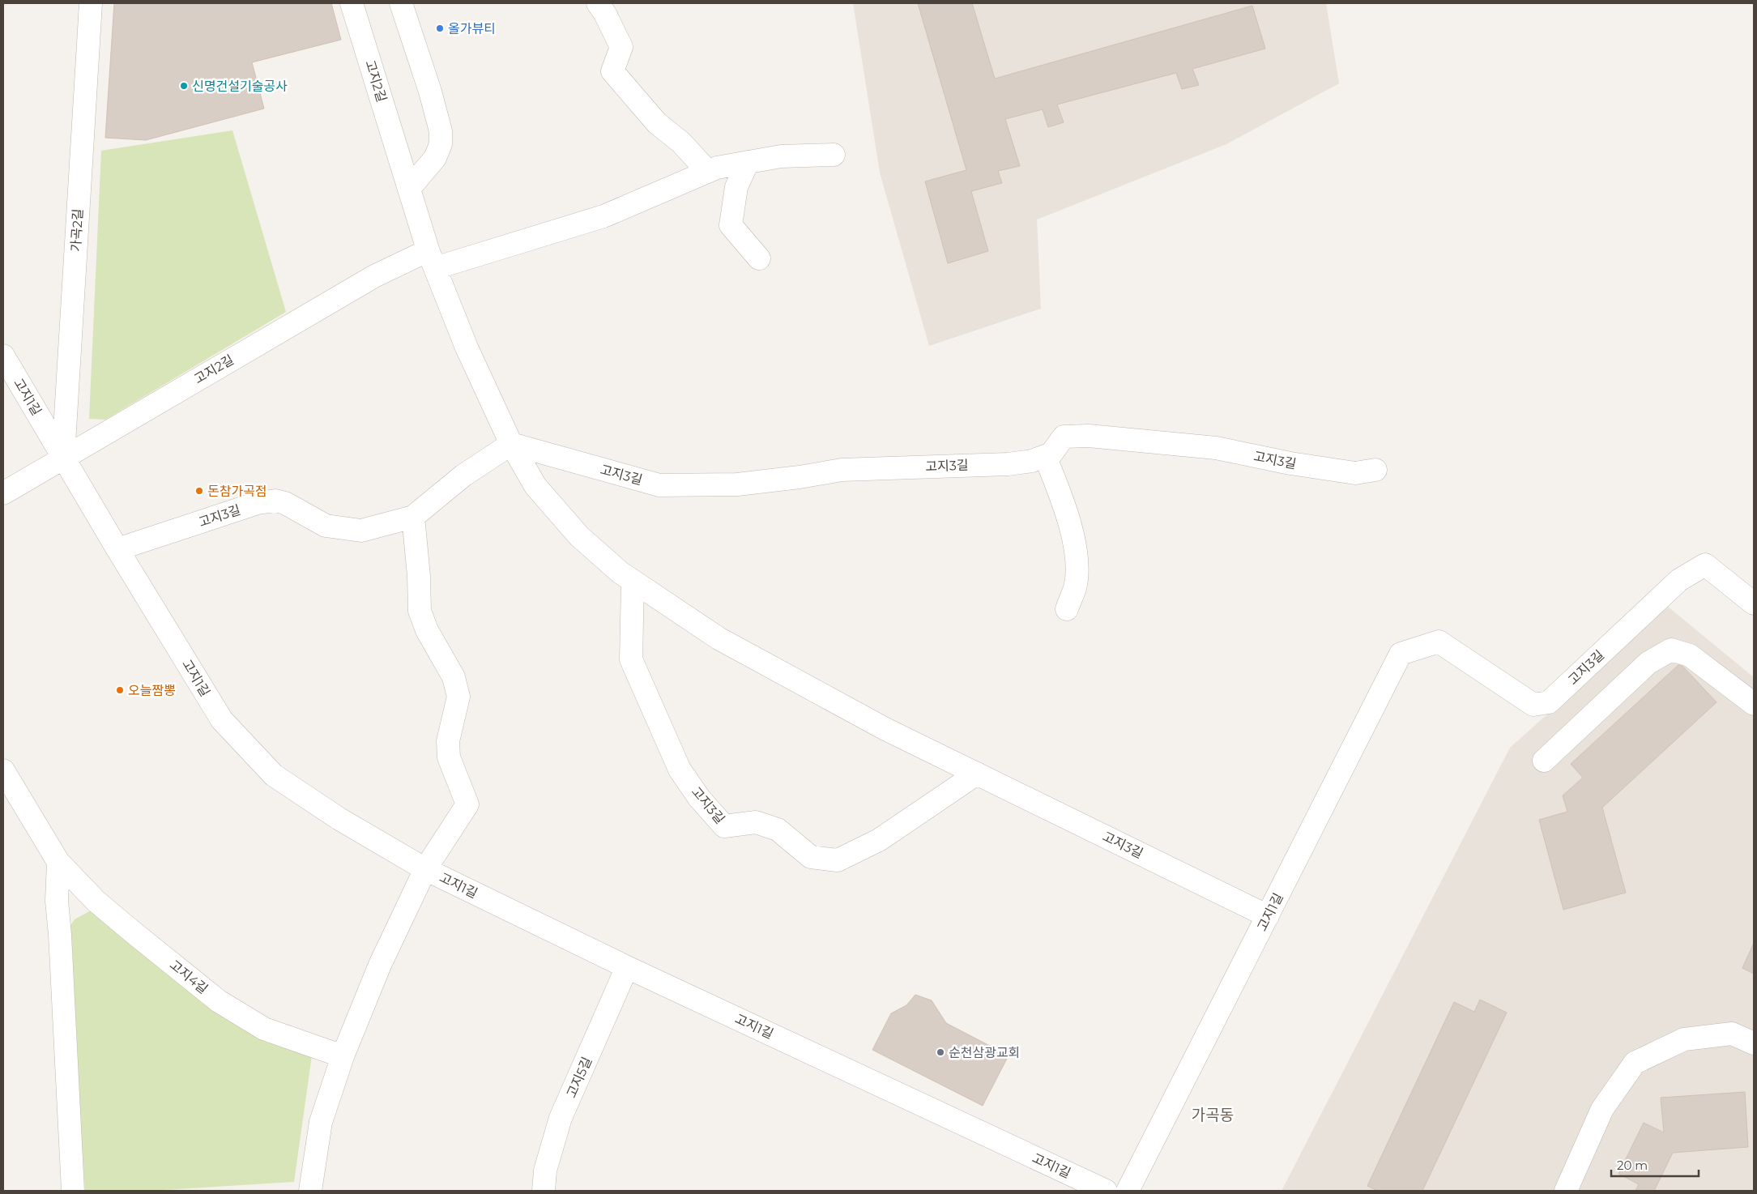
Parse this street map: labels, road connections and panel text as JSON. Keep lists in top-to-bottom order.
{
  "streets": {
    "street": [
      "고지2길",
      "가곡2길",
      "고지1길",
      "고지3길",
      "고지4길",
      "고지5길"
    ]
  },
  "crossings": [
    ["고지2길", "가곡2길"],
    ["고지2길", "고지1길"],
    ["고지2길", "고지3길"],
    ["가곡2길", "고지1길"],
    ["고지1길", "고지3길"],
    ["고지1길", "고지5길"]
  ],
  "districts": ["가곡동"],
  "places": [
    "올가뷰티",
    "신명건설기술공사",
    "돈참가곡점",
    "오늘짬뽕",
    "순천삼광교회"
  ],
  "scale_bar": "20 m"
}
